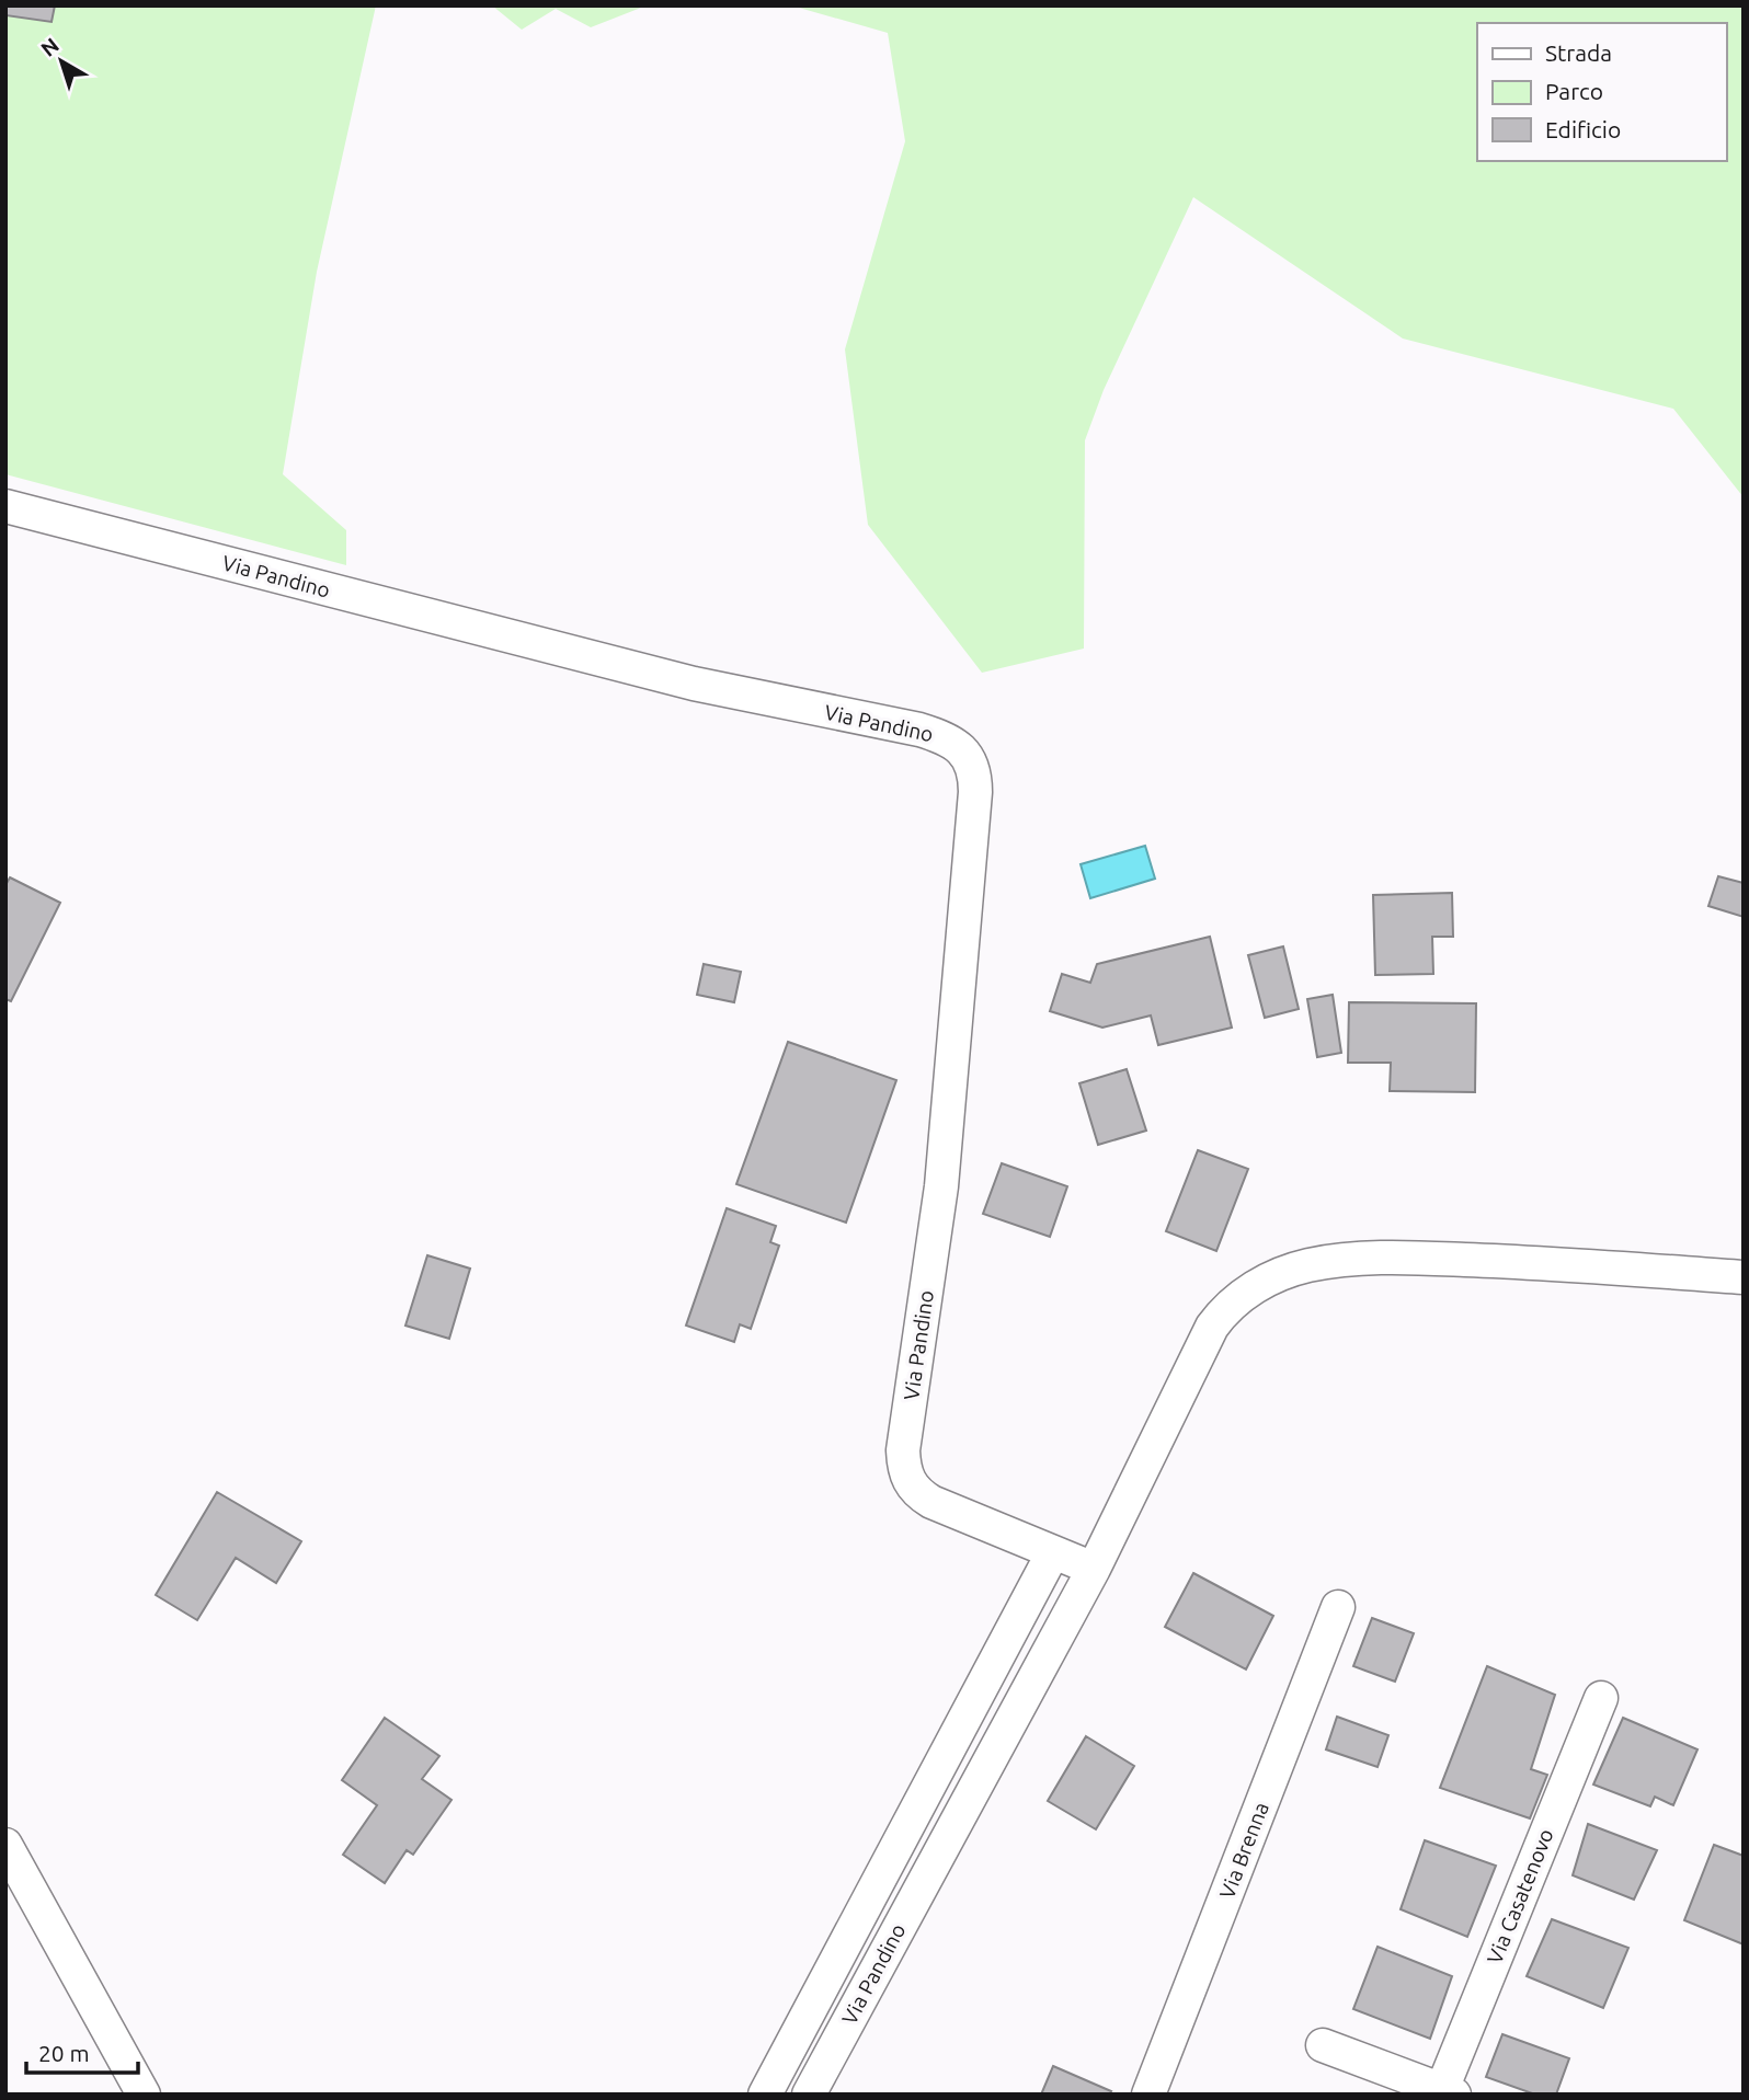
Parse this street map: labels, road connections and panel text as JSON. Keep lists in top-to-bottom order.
{
  "streets": {
    "street": ["Via Pandino", "Via Brenna", "Via Casatenovo"]
  },
  "legend": ["Strada", "Parco", "Edificio"],
  "scale_bar": "20 m",
  "north": "top left"
}
